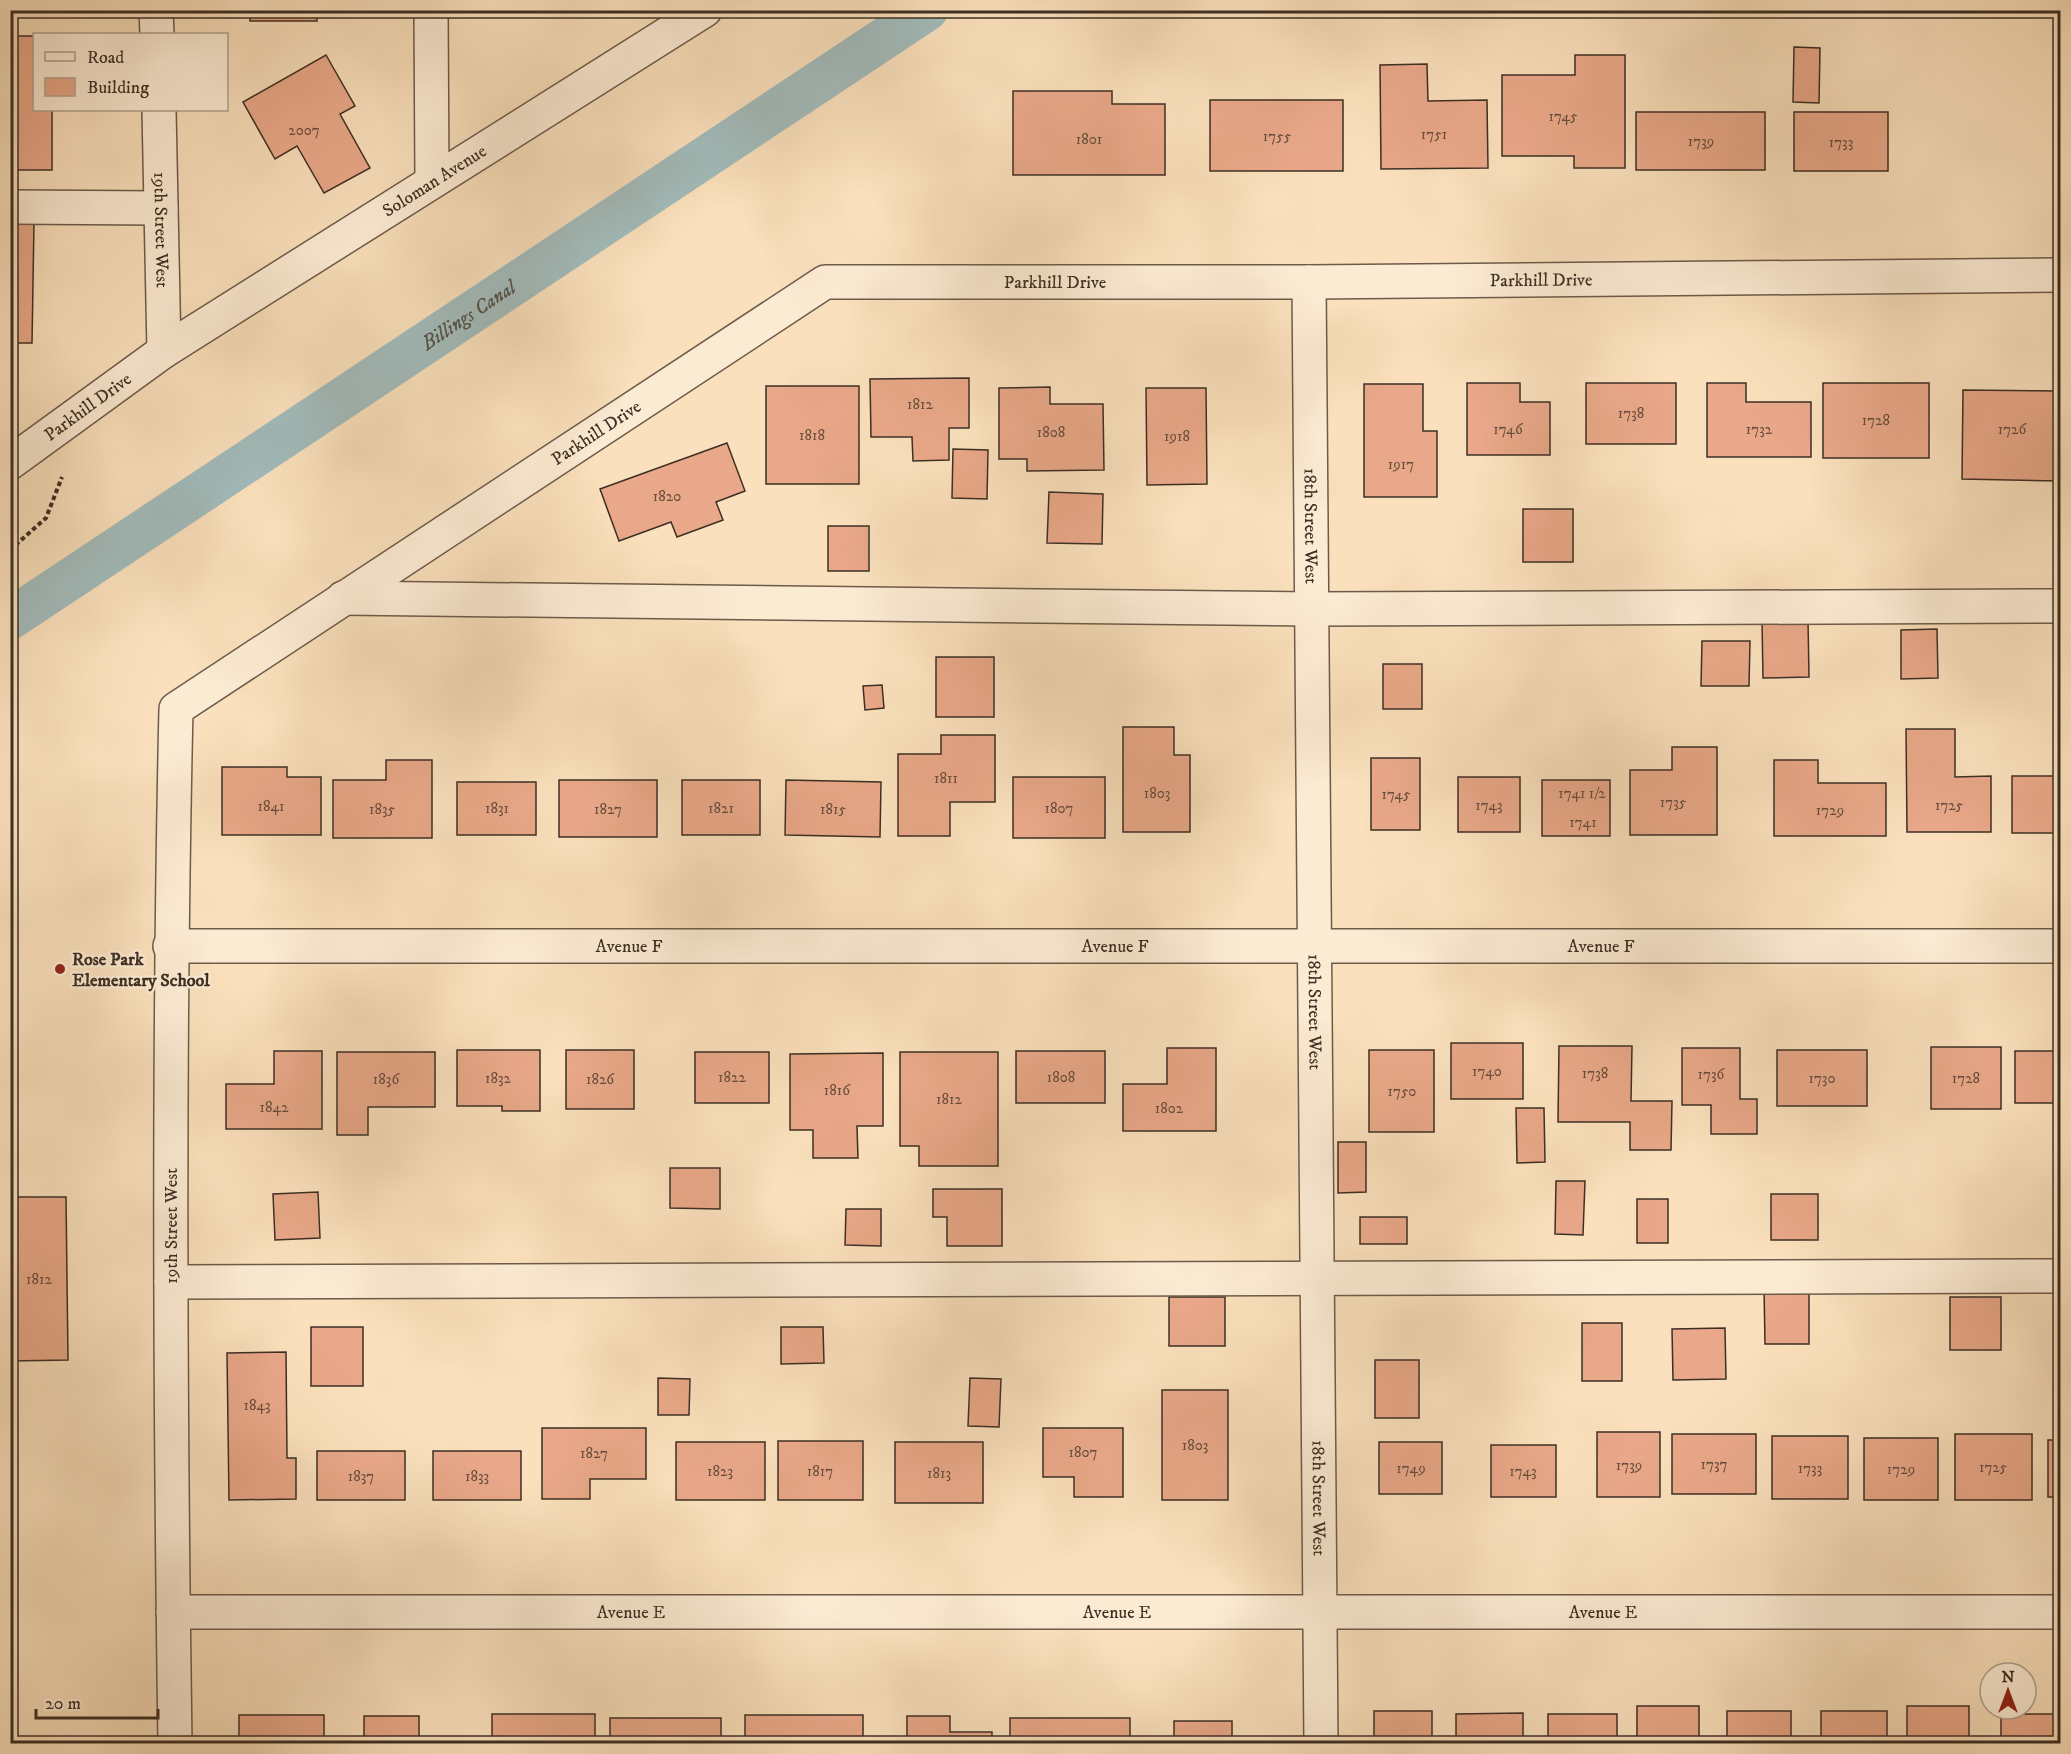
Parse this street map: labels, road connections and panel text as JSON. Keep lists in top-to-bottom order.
{
  "streets": {
    "street": [
      "Soloman Avenue",
      "19th Street West",
      "Parkhill Drive",
      "18th Street West",
      "Avenue F",
      "Avenue E"
    ]
  },
  "crossings": [
    ["Soloman Avenue", "19th Street West"],
    ["Soloman Avenue", "Parkhill Drive"],
    ["19th Street West", "Parkhill Drive"],
    ["19th Street West", "Avenue F"],
    ["19th Street West", "Avenue E"],
    ["Parkhill Drive", "18th Street West"],
    ["18th Street West", "Avenue F"],
    ["18th Street West", "Avenue E"]
  ],
  "water": ["Billings Canal"],
  "places": ["Rose Park Elementary School"],
  "house_numbers": [
    "1745",
    "2007",
    "1751",
    "1755",
    "1801",
    "1739",
    "1733",
    "1812",
    "1738",
    "1728",
    "1746",
    "1732",
    "1726",
    "1808",
    "1818",
    "1918",
    "1917",
    "1820",
    "1811",
    "1803",
    "1741 1/2",
    "1745",
    "1735",
    "1743",
    "1725",
    "1841",
    "1831",
    "1821",
    "1807",
    "1835",
    "1827",
    "1815",
    "1729",
    "1741",
    "1740",
    "1738",
    "1736",
    "1822",
    "1808",
    "1832",
    "1730",
    "1728",
    "1836",
    "1826",
    "1816",
    "1750",
    "1812",
    "1842",
    "1802",
    "1812",
    "1843",
    "1803",
    "1807",
    "1827",
    "1737",
    "1739",
    "1725",
    "1749",
    "1733",
    "1729",
    "1823",
    "1817",
    "1743",
    "1813",
    "1837",
    "1833"
  ],
  "legend": ["Road", "Building"],
  "scale_bar": "20 m",
  "north": "top"
}
